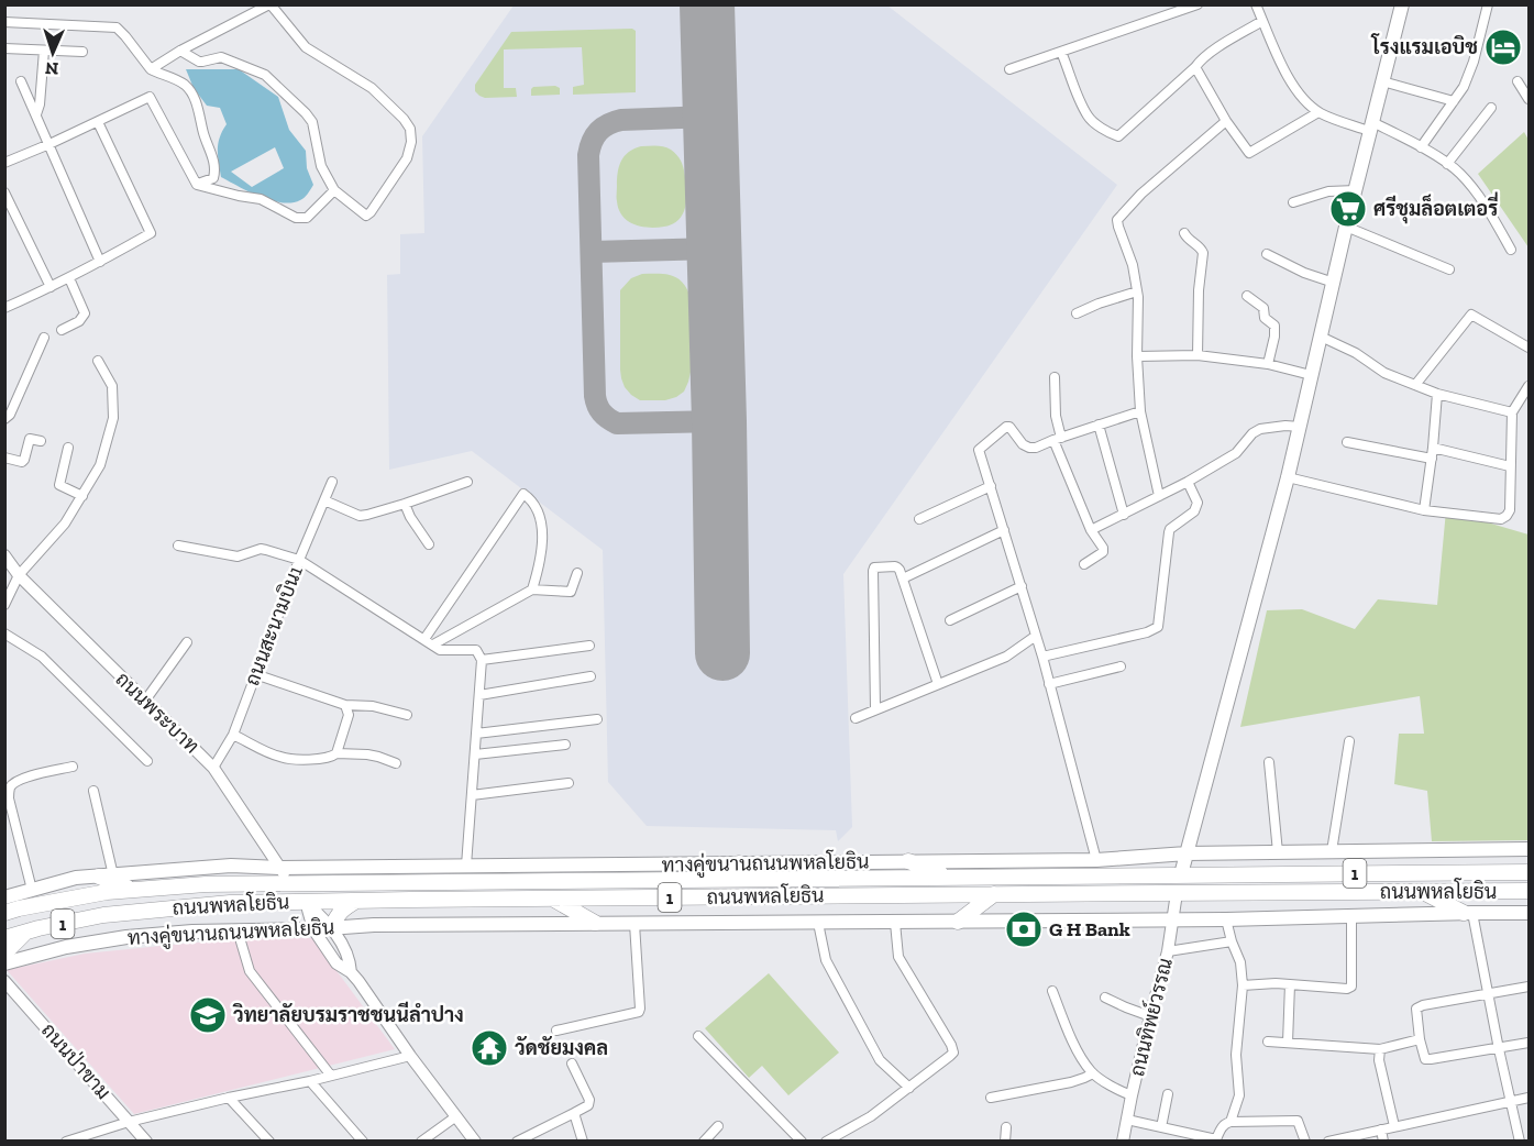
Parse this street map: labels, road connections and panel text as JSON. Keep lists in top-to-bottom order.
{
  "streets": {
    "highway": ["1", "ถนนพหลโยธิน"],
    "main road": ["ทางคู่ขนานถนนพหลโยธิน"],
    "street": [
      "ถนนสะนามบิน1",
      "ถนนพระบาท",
      "ถนนทิพย์วรรณ",
      "ถนนป่าขาม"
    ]
  },
  "crossings": [
    ["ถนนสะนามบิน1", "ถนนพระบาท"],
    ["ถนนพระบาท", "ทางคู่ขนานถนนพหลโยธิน"],
    ["ถนนพระบาท", "ถนนพหลโยธิน"],
    ["ทางคู่ขนานถนนพหลโยธิน", "ถนนทิพย์วรรณ"],
    ["ถนนพหลโยธิน", "ถนนทิพย์วรรณ"]
  ],
  "places": {
    "hotel": ["โรงแรมเอบิช"],
    "supermarket": ["ศรีชุมล็อตเตอรี่"],
    "bank": ["G H Bank"],
    "school or university": ["วิทยาลัยบรมราชชนนีลำปาง"],
    "temple": ["วัดชัยมงคล"]
  },
  "north": "bottom"
}
